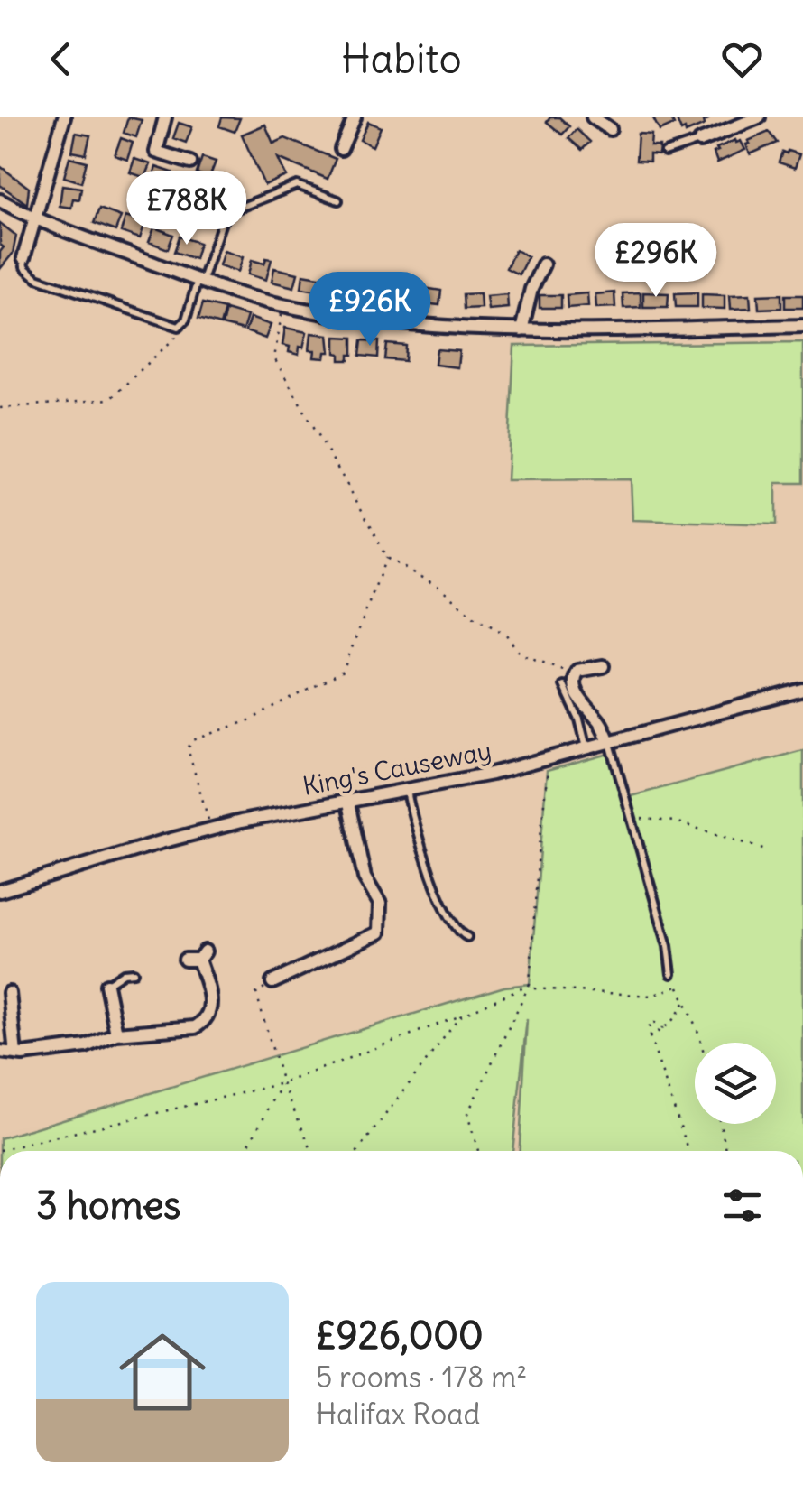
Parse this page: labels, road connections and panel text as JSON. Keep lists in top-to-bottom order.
{
  "streets": {
    "street": ["King's Causeway"]
  },
  "page": {
    "header": "Habito",
    "price": ["£788K", "£296K", "£926K"],
    "heading": "3 homes",
    "list": [
      {
        "name": "£926,000",
        "note": "5 rooms · 178 m² · Halifax Road"
      }
    ]
  }
}
